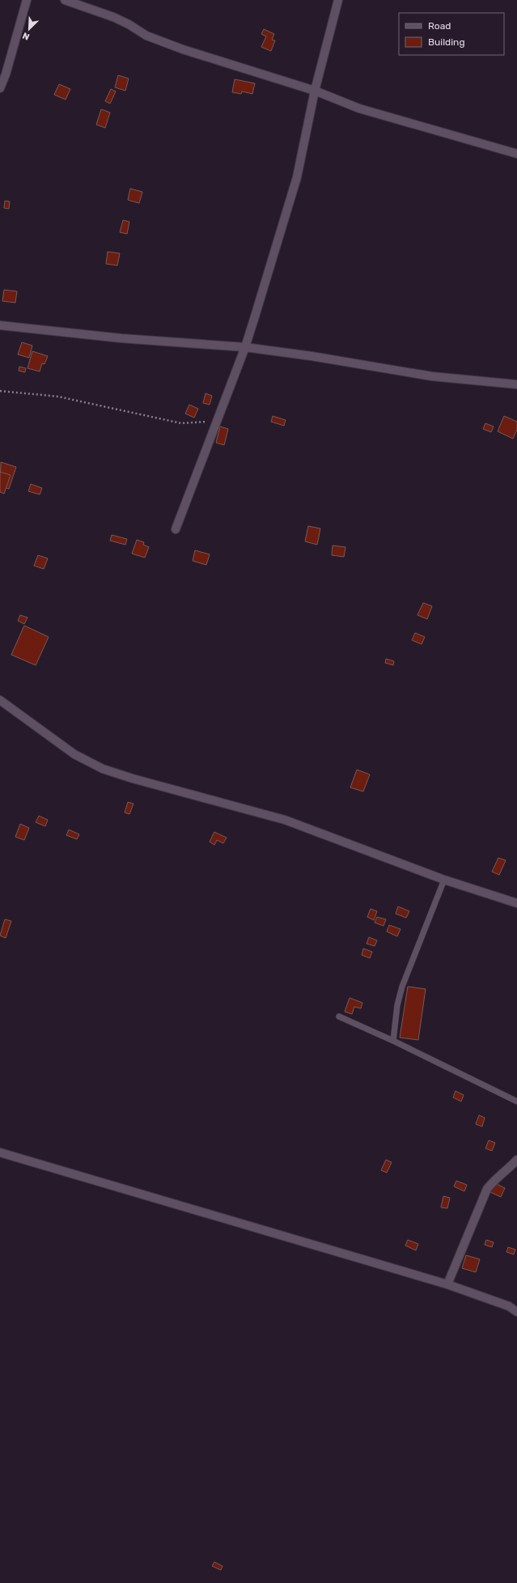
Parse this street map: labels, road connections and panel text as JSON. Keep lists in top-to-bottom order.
{
  "legend": ["Road", "Building"],
  "north": "bottom left"
}
